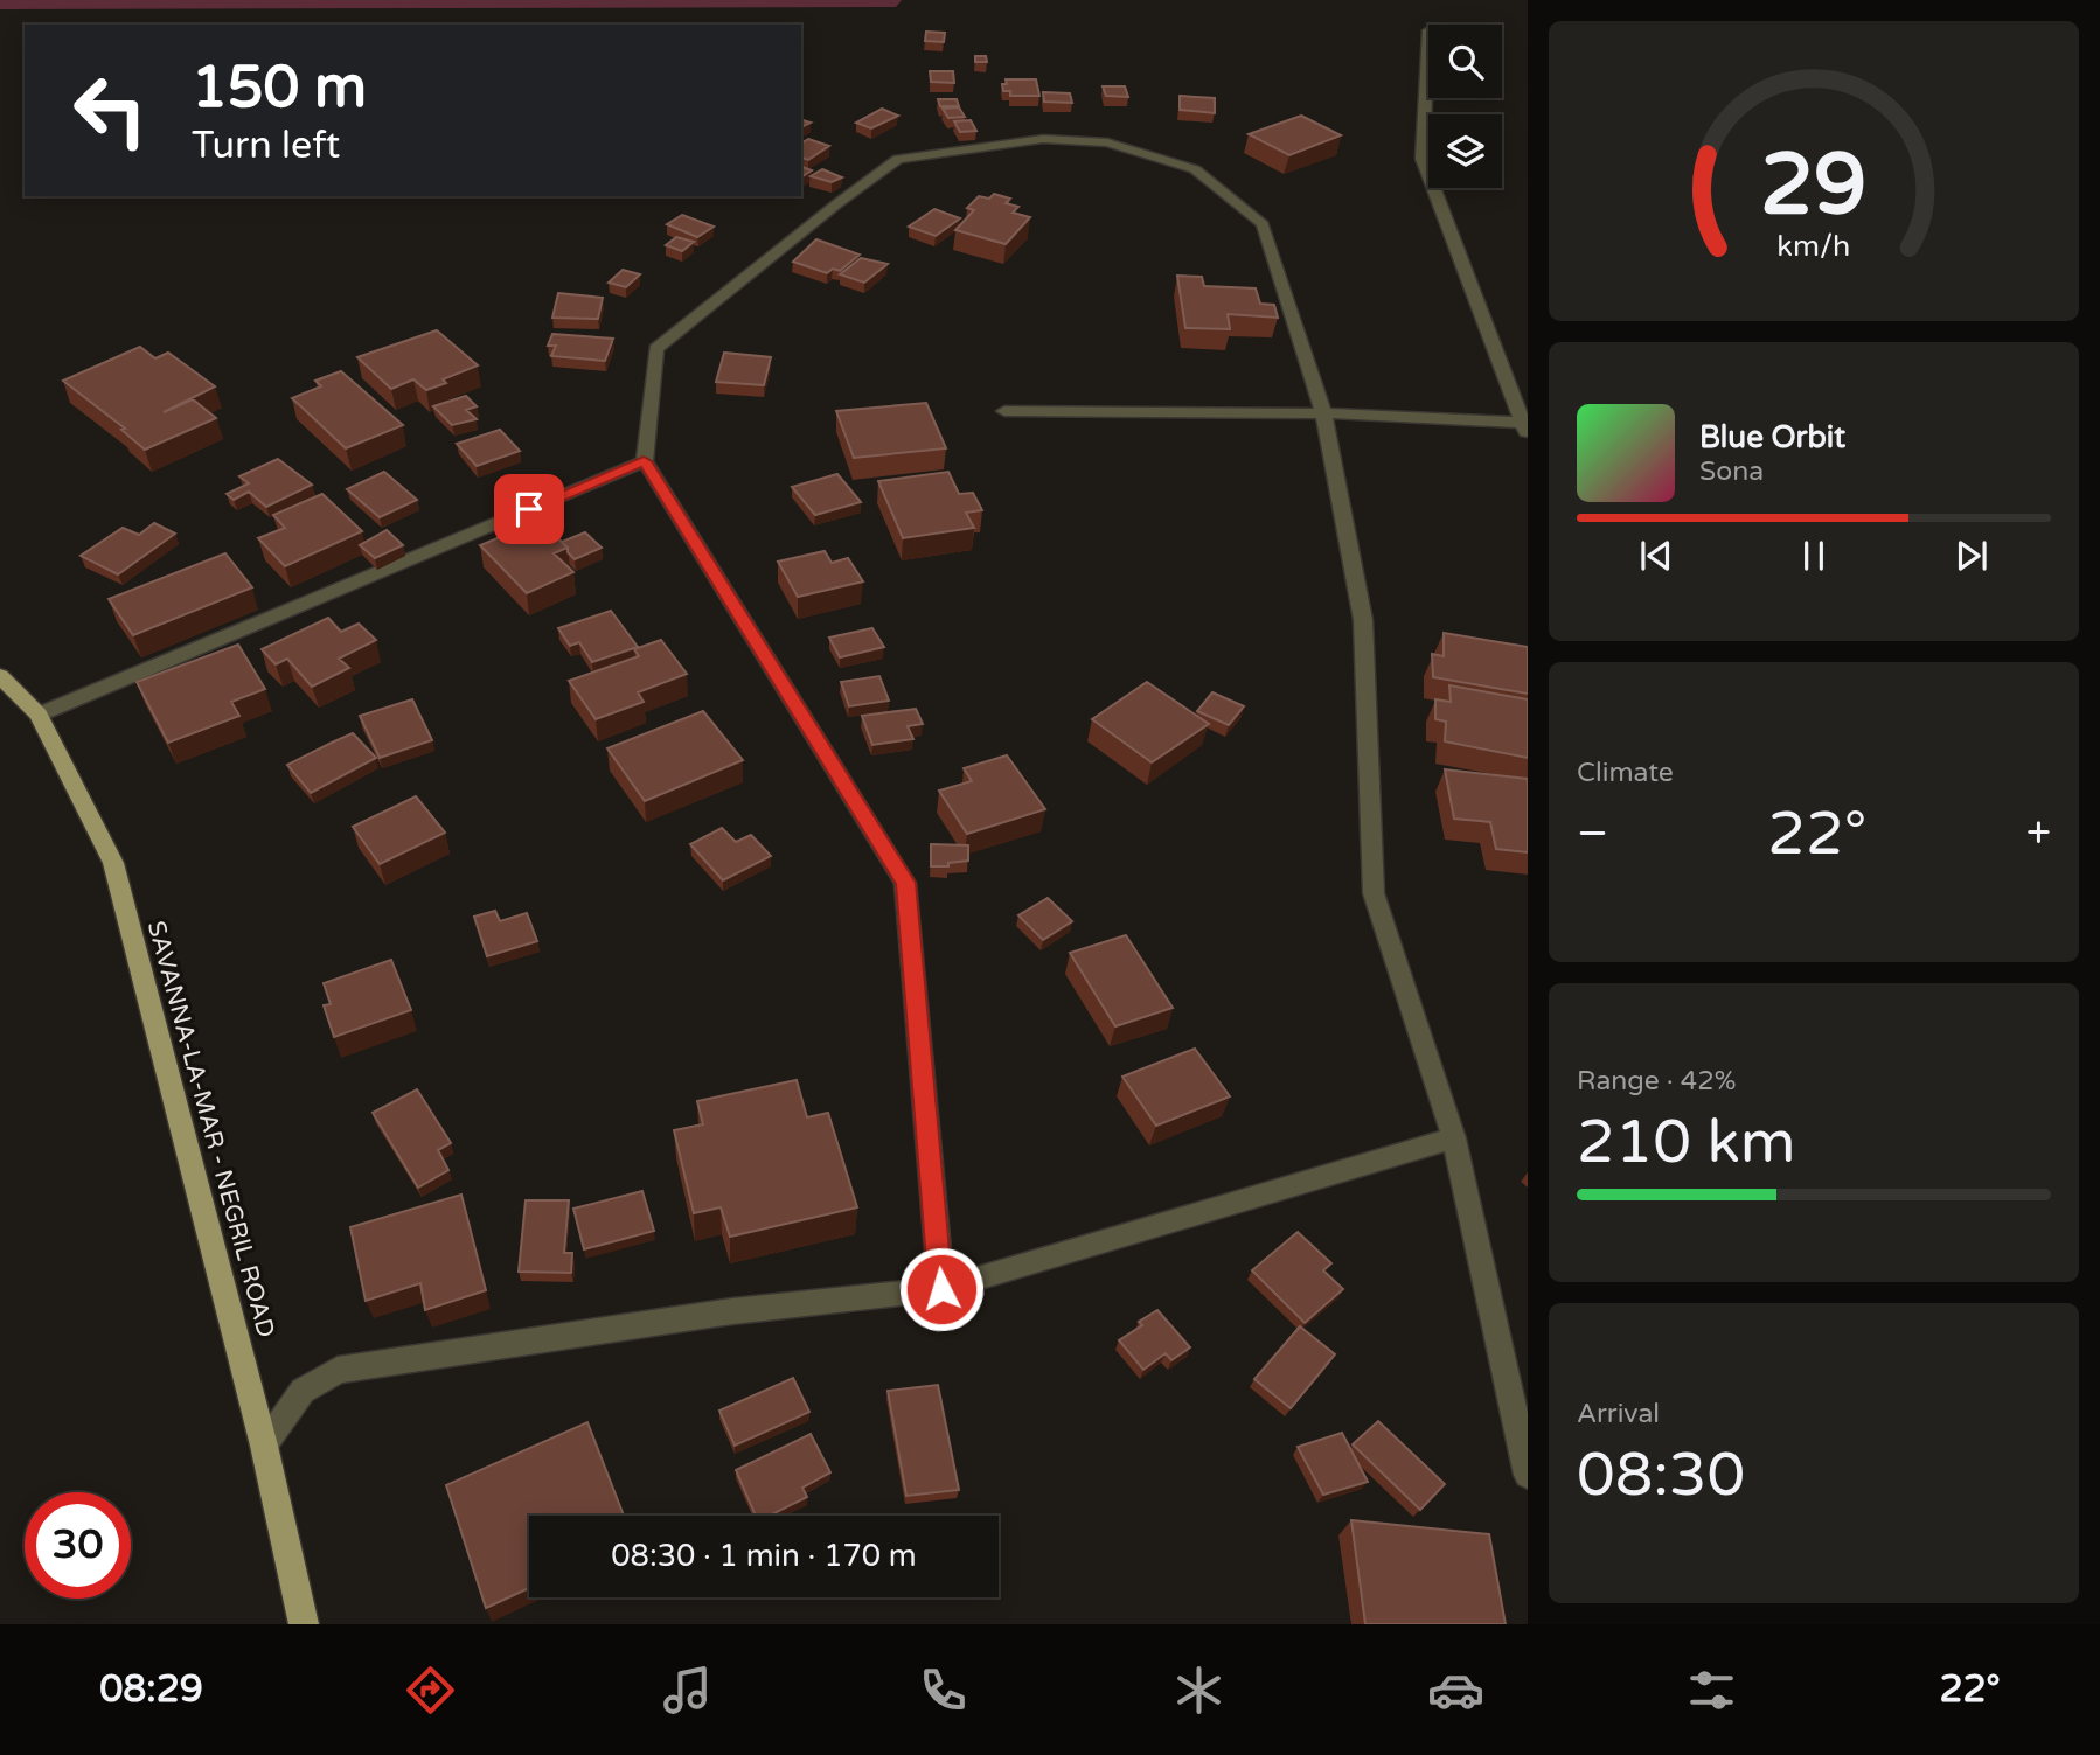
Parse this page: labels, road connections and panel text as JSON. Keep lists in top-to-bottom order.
{
  "streets": {
    "main road": ["SAVANNA-LA-MAR - NEGRIL ROAD"]
  },
  "page": {
    "turn": ["150 m", "Turn left"],
    "song": ["Blue Orbit", "Sona"],
    "tile": [
      "Climate",
      ["Range · 42%", "210 km"],
      ["Arrival", "08:30"]
    ],
    "heat": ["−", "22°", "+"],
    "limit": "30",
    "trip": "08:30 · 1 min · 170 m",
    "tabs": ["08:29", "22°"],
    "gauge": ["29", "km/h"]
  }
}
